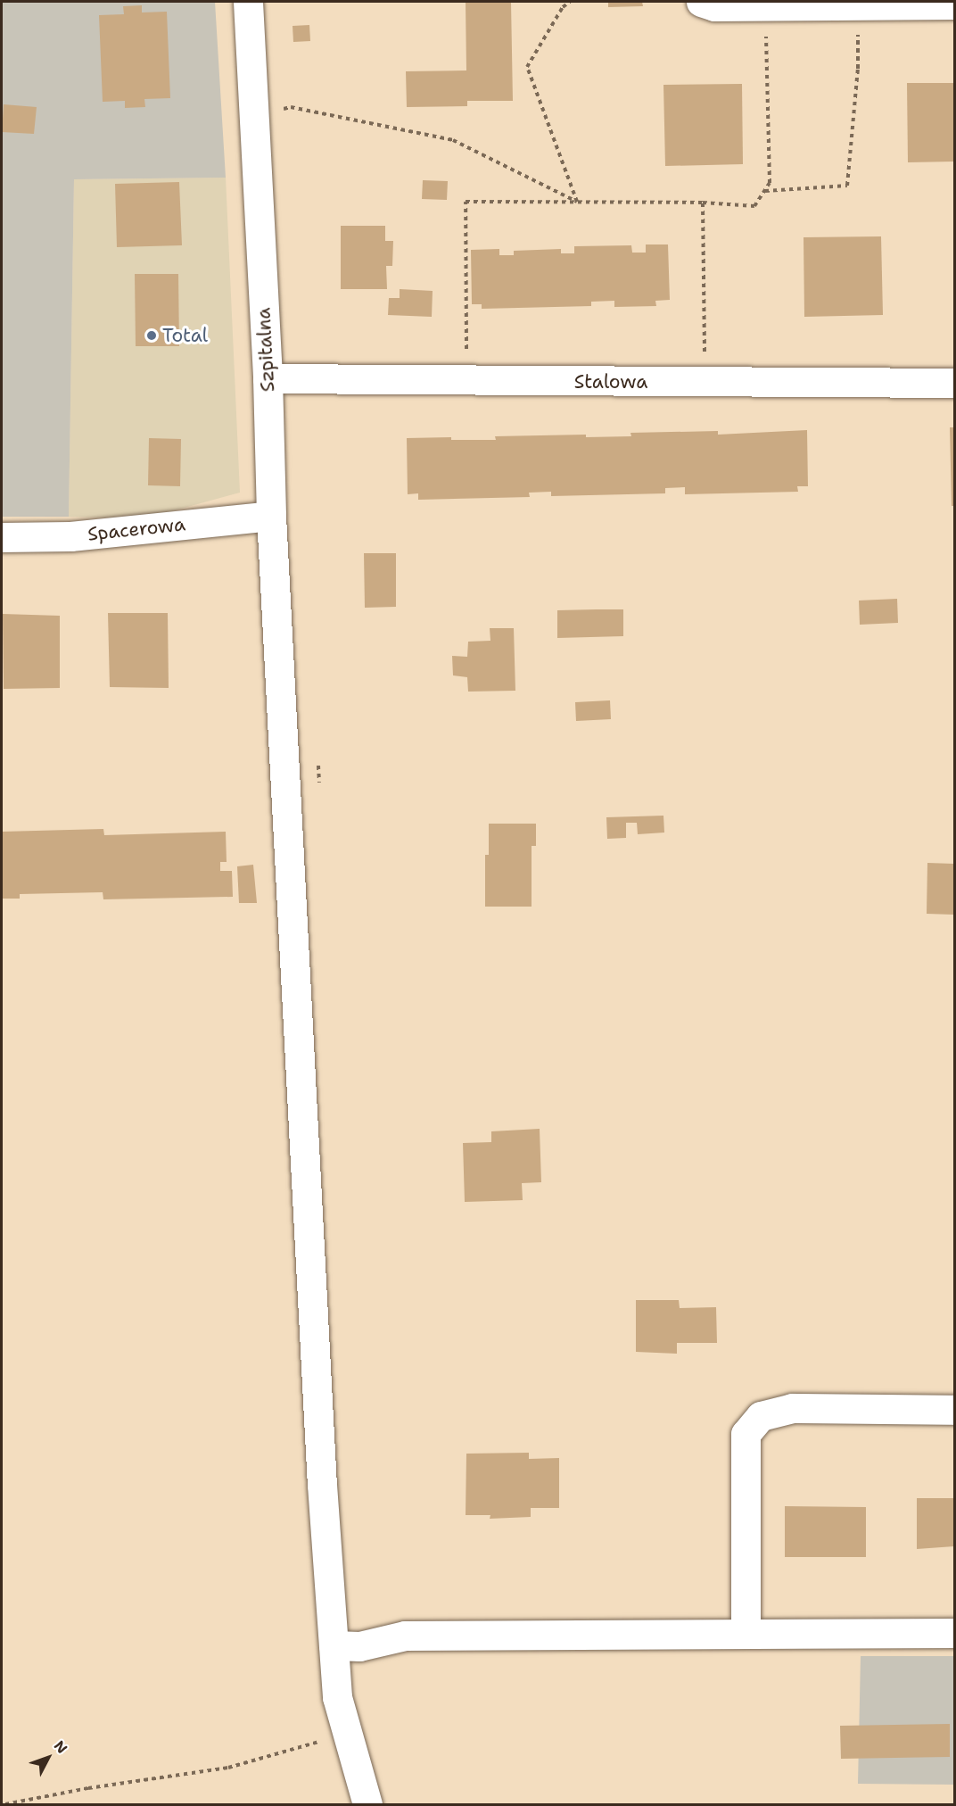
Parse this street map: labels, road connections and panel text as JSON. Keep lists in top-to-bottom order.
{
  "streets": {
    "street": ["Szpitalna", "Stalowa", "Spacerowa"]
  },
  "crossings": [
    ["Szpitalna", "Stalowa"],
    ["Szpitalna", "Spacerowa"]
  ],
  "places": ["Total"],
  "north": "top right"
}
